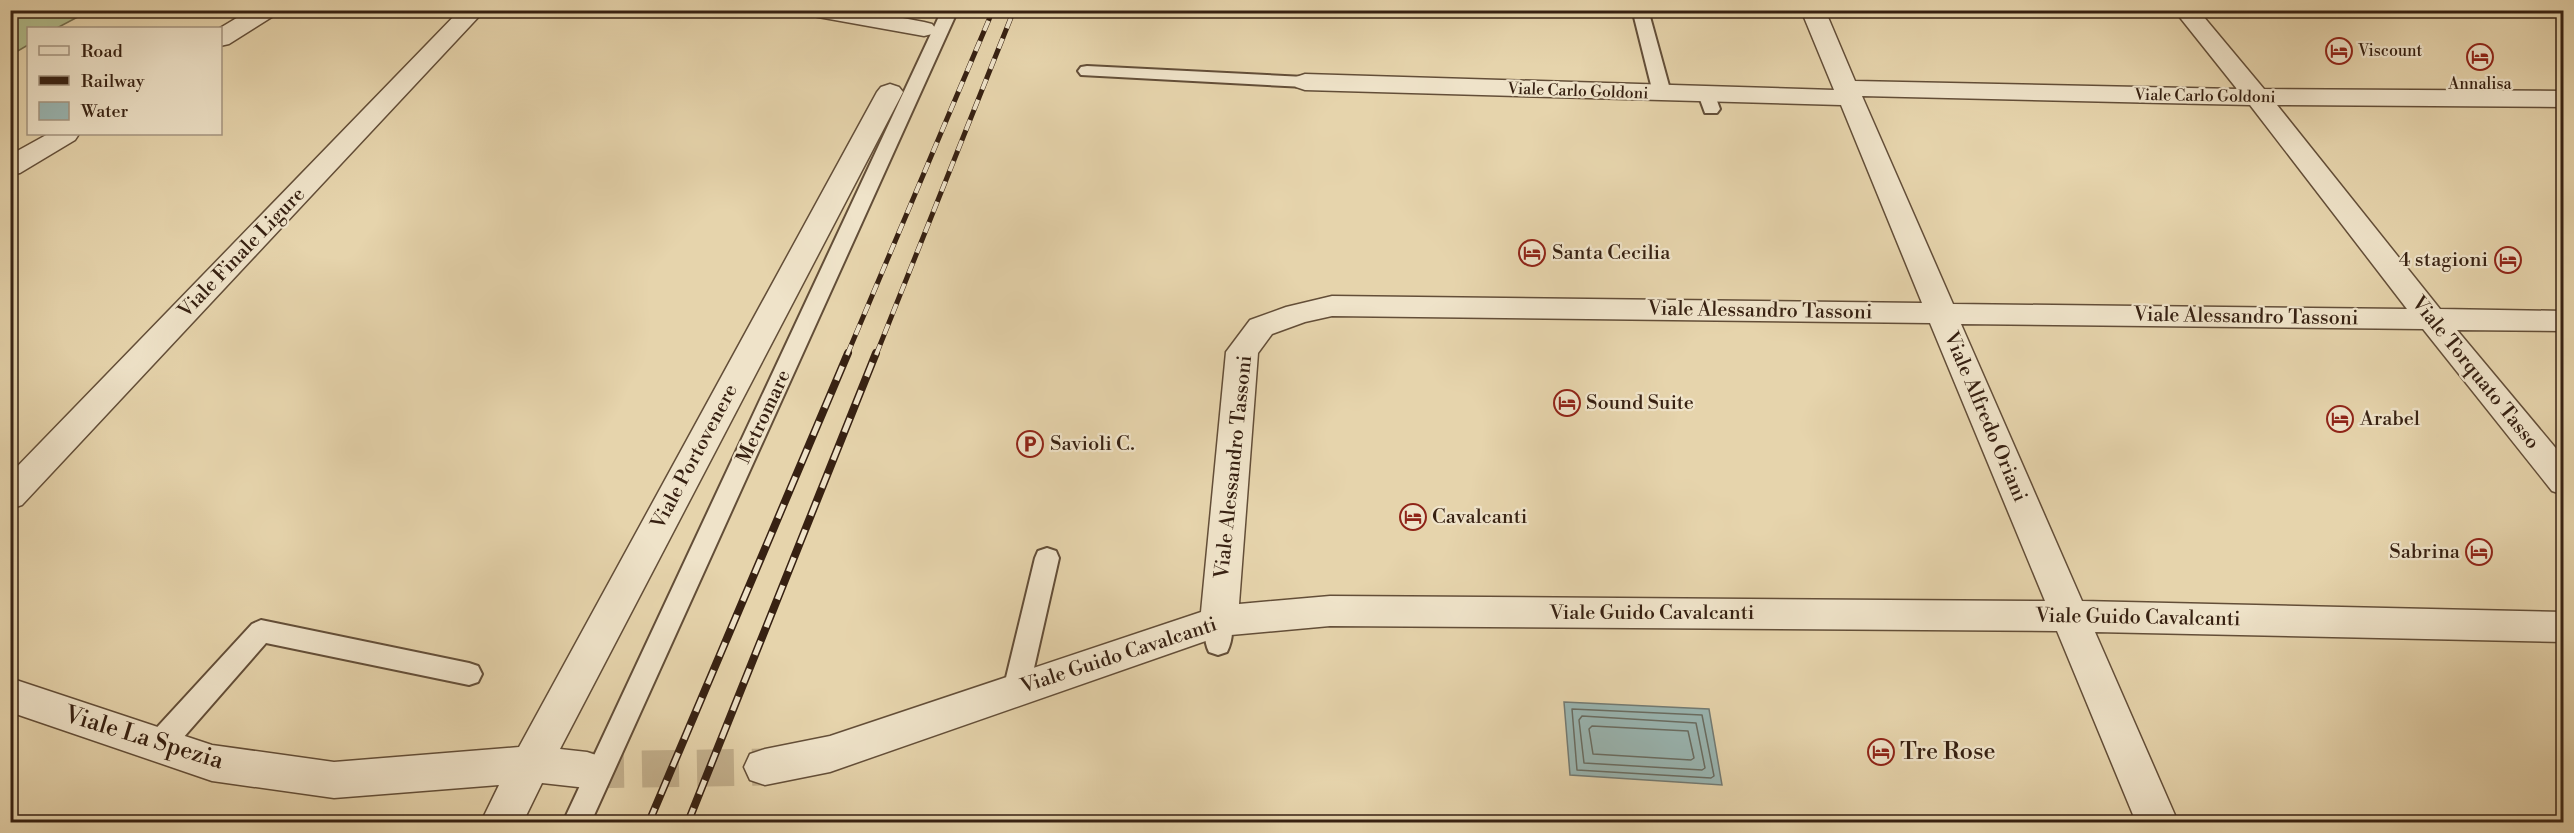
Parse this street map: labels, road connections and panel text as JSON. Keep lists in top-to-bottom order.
{
  "streets": {
    "street": [
      "Viale Carlo Goldoni",
      "Viale Finale Ligure",
      "Viale Alessandro Tassoni",
      "Viale Torquato Tasso",
      "Viale Alfredo Oriani",
      "Viale Portovenere",
      "Viale Guido Cavalcanti",
      "Viale La Spezia"
    ],
    "lane": ["Metromare"]
  },
  "crossings": [
    ["Viale Carlo Goldoni", "Viale Torquato Tasso"],
    ["Viale Carlo Goldoni", "Viale Alfredo Oriani"],
    ["Viale Alessandro Tassoni", "Viale Torquato Tasso"],
    ["Viale Alessandro Tassoni", "Viale Alfredo Oriani"],
    ["Viale Alessandro Tassoni", "Viale Guido Cavalcanti"],
    ["Viale Alfredo Oriani", "Viale Guido Cavalcanti"],
    ["Viale Portovenere", "Viale La Spezia"]
  ],
  "places": {
    "hotel": [
      "Viscount",
      "Annalisa",
      "Santa Cecilia",
      "4 stagioni",
      "Sound Suite",
      "Arabel",
      "Cavalcanti",
      "Sabrina",
      "Tre Rose"
    ],
    "parking": ["Savioli C."]
  },
  "legend": ["Road", "Railway", "Water"]
}
